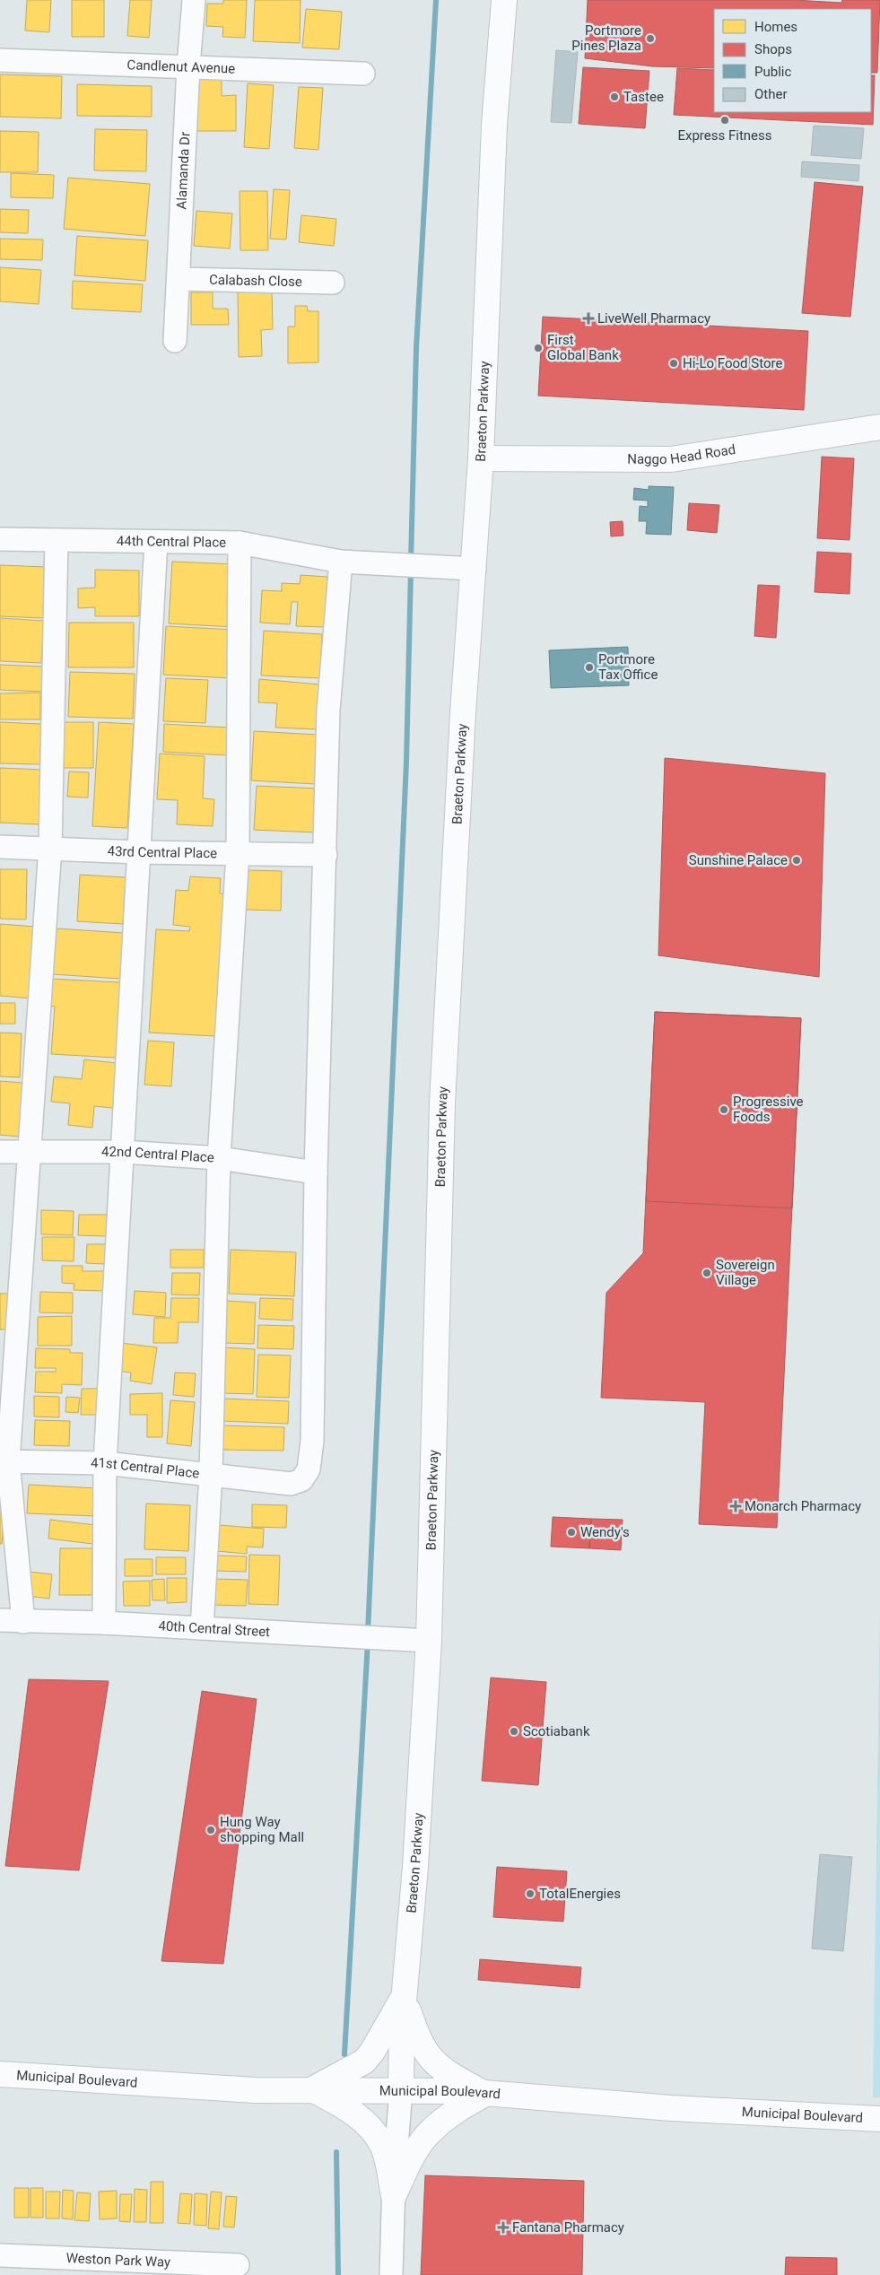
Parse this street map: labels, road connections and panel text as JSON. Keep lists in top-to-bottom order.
{
  "streets": {
    "main road": ["Braeton Parkway", "Naggo Head Road", "Municipal Boulevard"],
    "street": [
      "Candlenut Avenue",
      "Alamanda Dr",
      "Calabash Close",
      "44th Central Place",
      "43rd Central Place",
      "42nd Central Place",
      "41st Central Place",
      "40th Central Street",
      "Weston Park Way"
    ]
  },
  "crossings": [
    ["Candlenut Avenue", "Alamanda Dr"],
    ["Alamanda Dr", "Calabash Close"],
    ["Braeton Parkway", "Naggo Head Road"],
    ["Braeton Parkway", "44th Central Place"],
    ["Braeton Parkway", "40th Central Street"],
    ["Braeton Parkway", "Municipal Boulevard"],
    ["42nd Central Place", "41st Central Place"]
  ],
  "places": {
    "other": [
      "Portmore Pines Plaza",
      "Tastee",
      "Express Fitness",
      "First Global Bank",
      "Hi-Lo Food Store",
      "Portmore Tax Office",
      "Sunshine Palace",
      "Progressive Foods",
      "Sovereign Village",
      "Wendy's",
      "Scotiabank",
      "Hung Way shopping Mall",
      "TotalEnergies"
    ],
    "health": ["LiveWell Pharmacy", "Monarch Pharmacy", "Fantana Pharmacy"]
  },
  "legend": [
    "Homes",
    "Shops",
    "Public",
    "Other"
  ]
}
